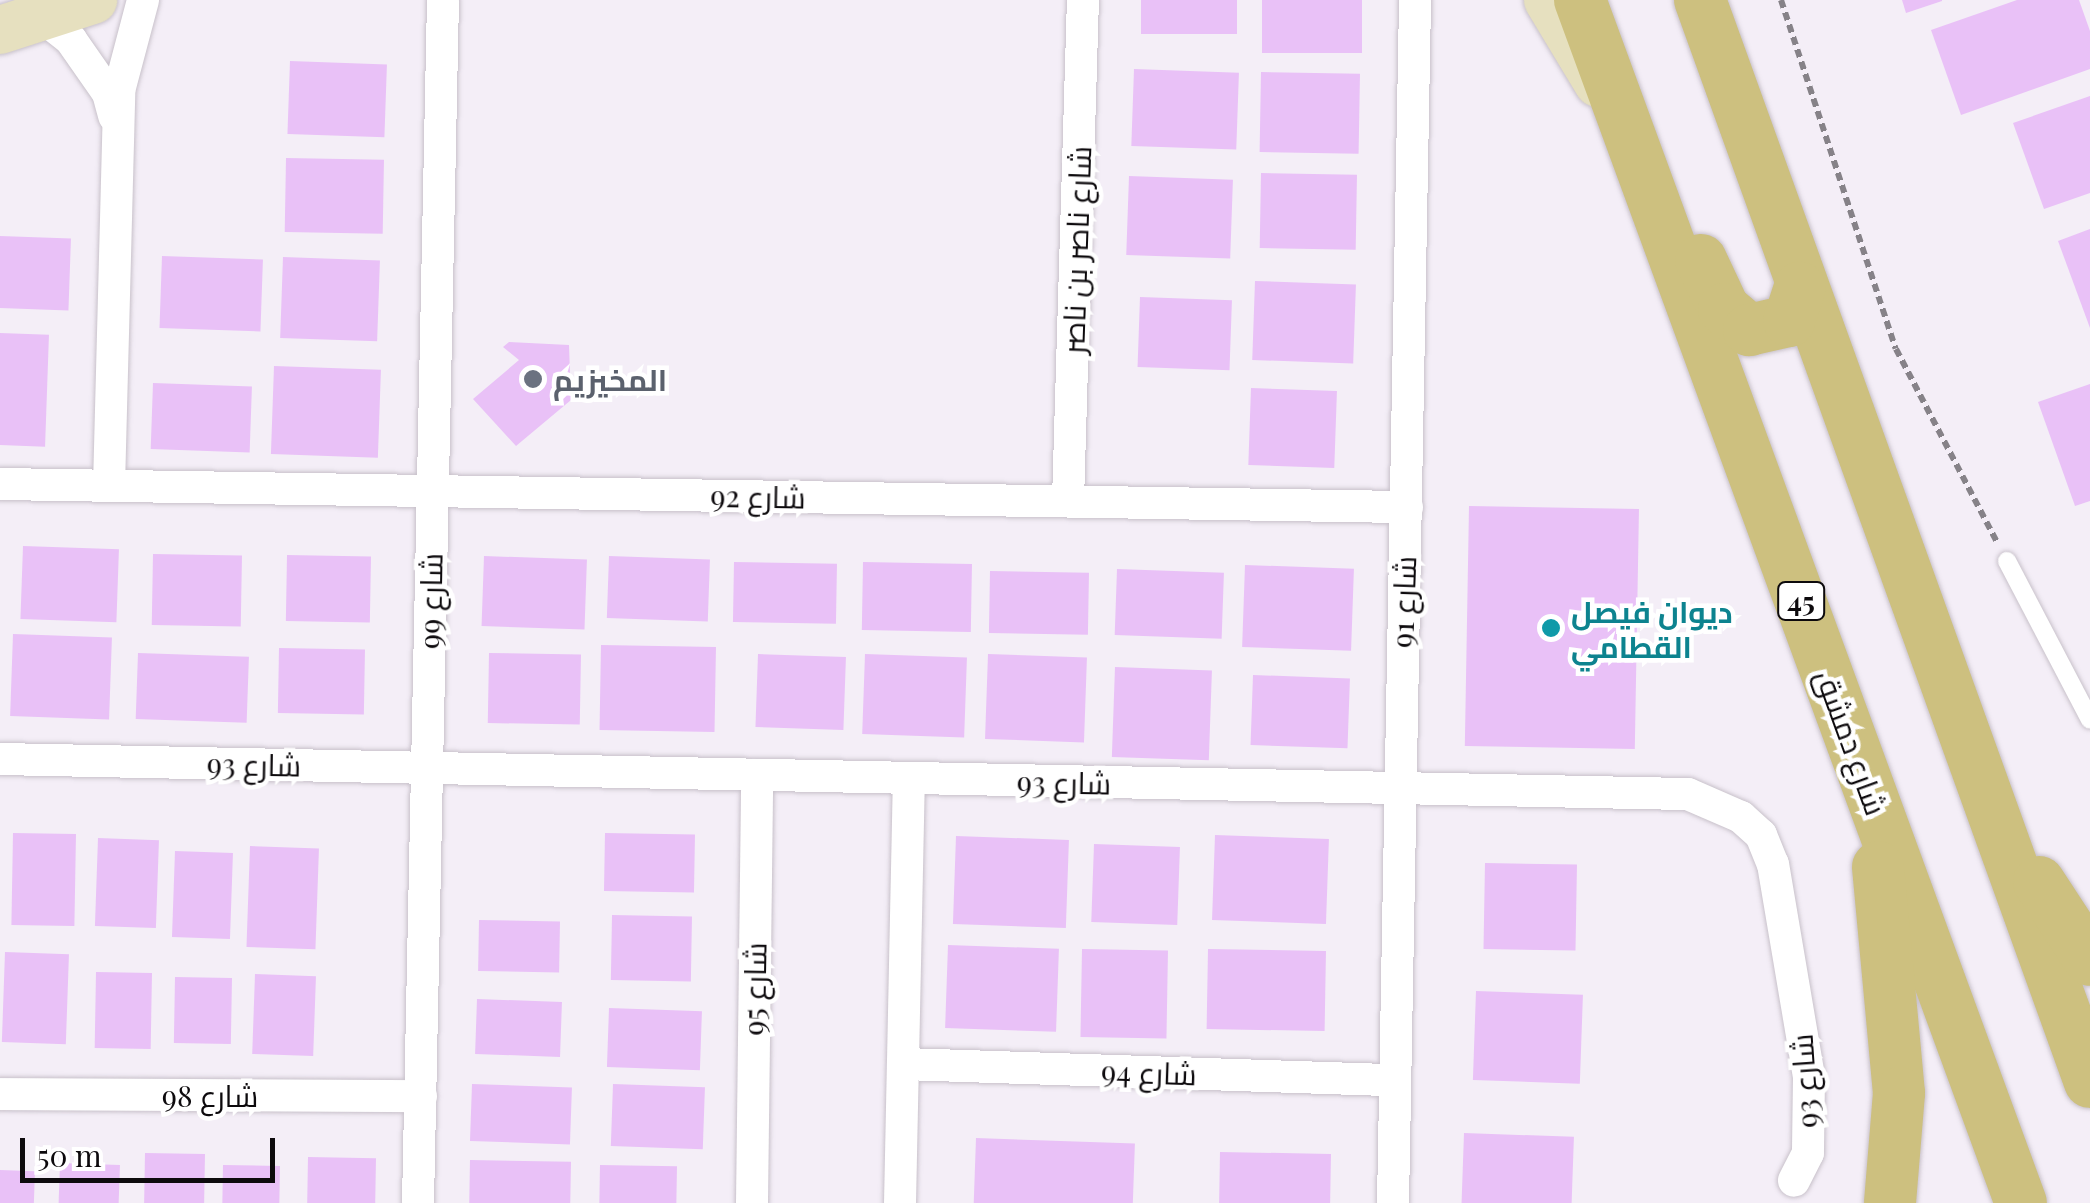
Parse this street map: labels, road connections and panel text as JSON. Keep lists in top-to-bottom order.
{
  "streets": {
    "main road": ["45", "شارع دمشق"],
    "street": [
      "شارع ناصر بن ناصر",
      "شارع 92",
      "شارع 99",
      "شارع 91",
      "شارع 93",
      "شارع 95",
      "شارع 94",
      "شارع 98"
    ]
  },
  "crossings": [
    ["شارع ناصر بن ناصر", "شارع 92"],
    ["شارع 92", "شارع 99"],
    ["شارع 92", "شارع 91"],
    ["شارع 99", "شارع 93"],
    ["شارع 99", "شارع 98"],
    ["شارع 91", "شارع 93"],
    ["شارع 91", "شارع 94"],
    ["شارع 93", "شارع 95"]
  ],
  "places": ["المخيزيم", "ديوان فيصل القطامي"],
  "scale_bar": "50 m"
}
